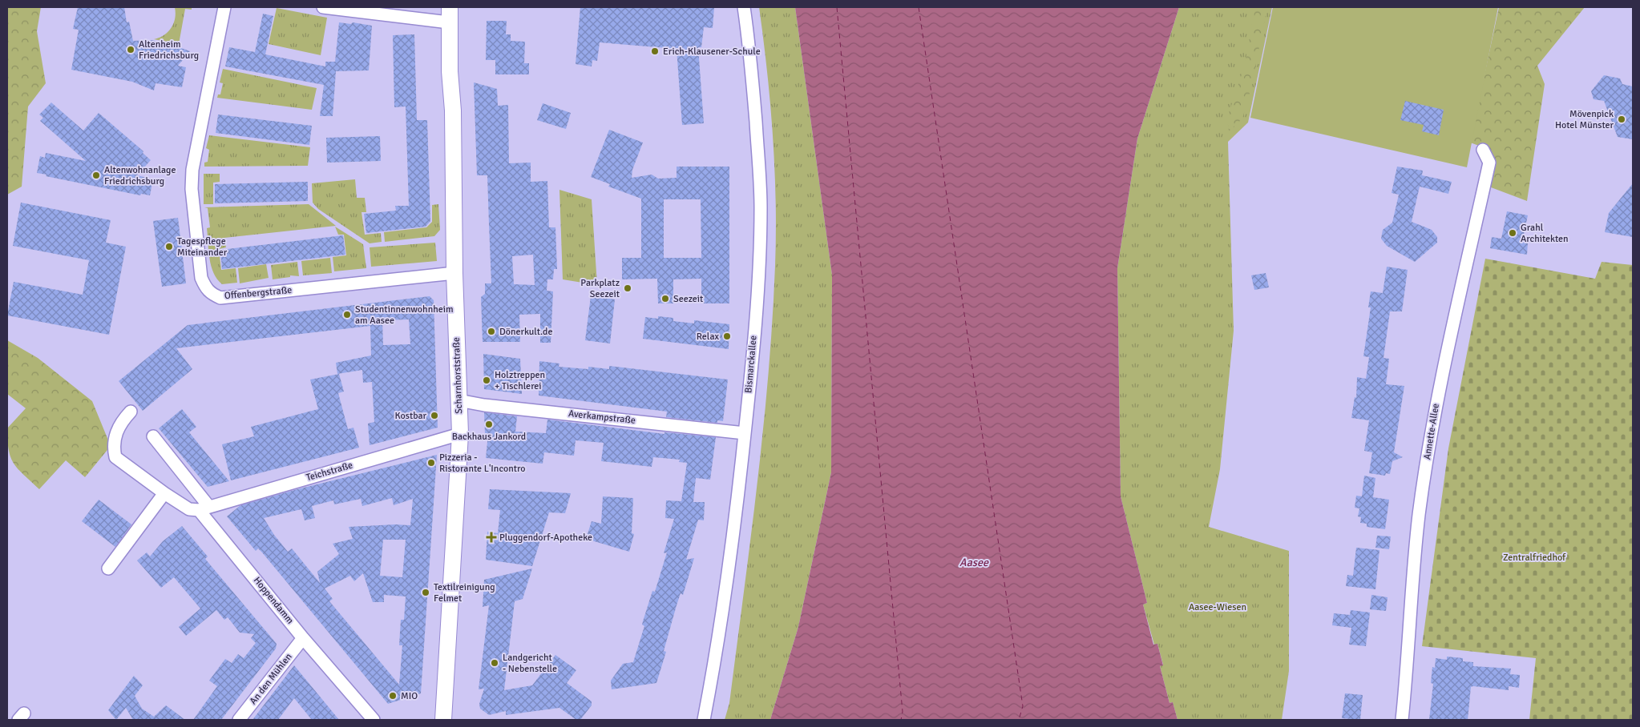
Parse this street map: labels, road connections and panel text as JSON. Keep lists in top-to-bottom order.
{
  "streets": {
    "street": [
      "Offenbergstraße",
      "Bismarckallee",
      "Scharnhorststraße",
      "Averkampstraße",
      "Annette-Allee",
      "Teichstraße",
      "Hoppendamm",
      "An den Mühlen"
    ]
  },
  "crossings": [
    ["Offenbergstraße", "Scharnhorststraße"],
    ["Bismarckallee", "Averkampstraße"],
    ["Scharnhorststraße", "Averkampstraße"],
    ["Scharnhorststraße", "Teichstraße"],
    ["Teichstraße", "Hoppendamm"],
    ["Hoppendamm", "An den Mühlen"]
  ],
  "water": ["Aasee"],
  "parks": ["Zentralfriedhof", "Aasee-Wiesen"],
  "places": {
    "other": [
      "Altenheim Friedrichsburg",
      "Erich-Klausener-Schule",
      "Mövenpick Hotel Münster",
      "Altenwohnanlage Friedrichsburg",
      "Grahl Architekten",
      "Tagespflege Miteinander",
      "Parkplatz Seezeit",
      "Seezeit",
      "Studentinnenwohnheim am Aasee",
      "Dönerkult.de",
      "Relax",
      "Holztreppen + Tischlerei",
      "Kostbar",
      "Backhaus Jankord",
      "Pizzeria - Ristorante L'Incontro",
      "Textilreinigung Felmet",
      "Landgericht - Nebenstelle",
      "MIO"
    ],
    "health": ["Pluggendorf-Apotheke"]
  }
}
